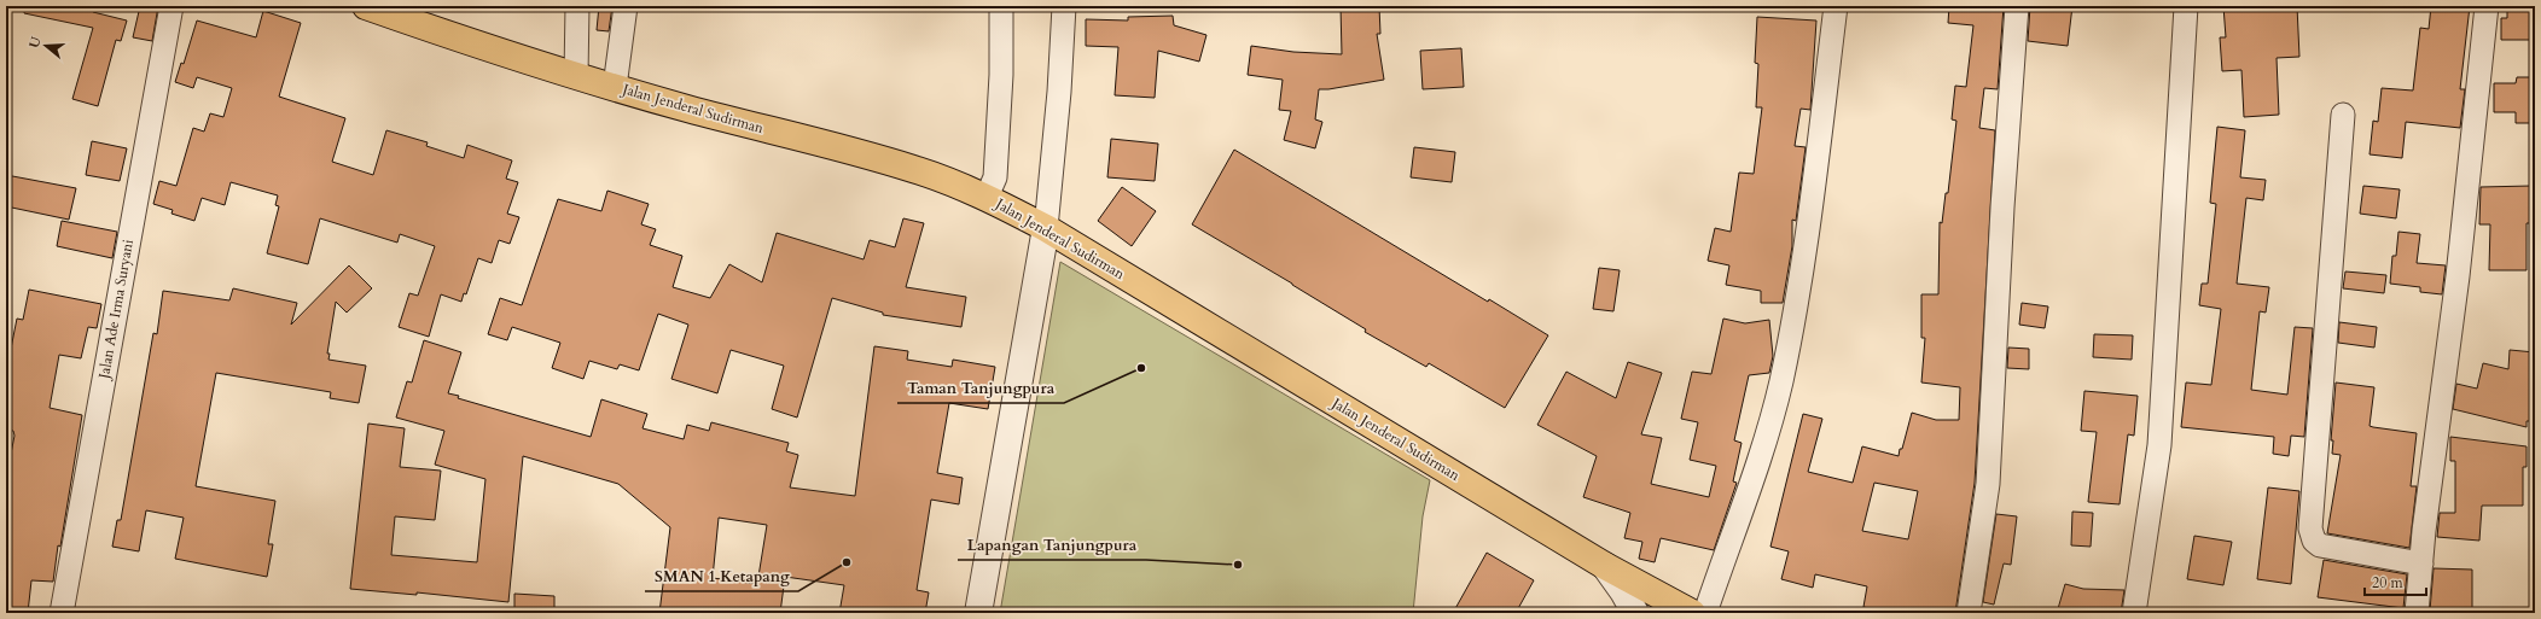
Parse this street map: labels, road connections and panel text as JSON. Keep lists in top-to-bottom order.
{
  "streets": {
    "main road": ["Jalan Jenderal Sudirman"],
    "street": ["Jalan Ade Irma Suryani"]
  },
  "places": ["Taman Tanjungpura", "SMAN 1 Ketapang", "Lapangan Tanjungpura"],
  "scale_bar": "20 m",
  "north": "left"
}
